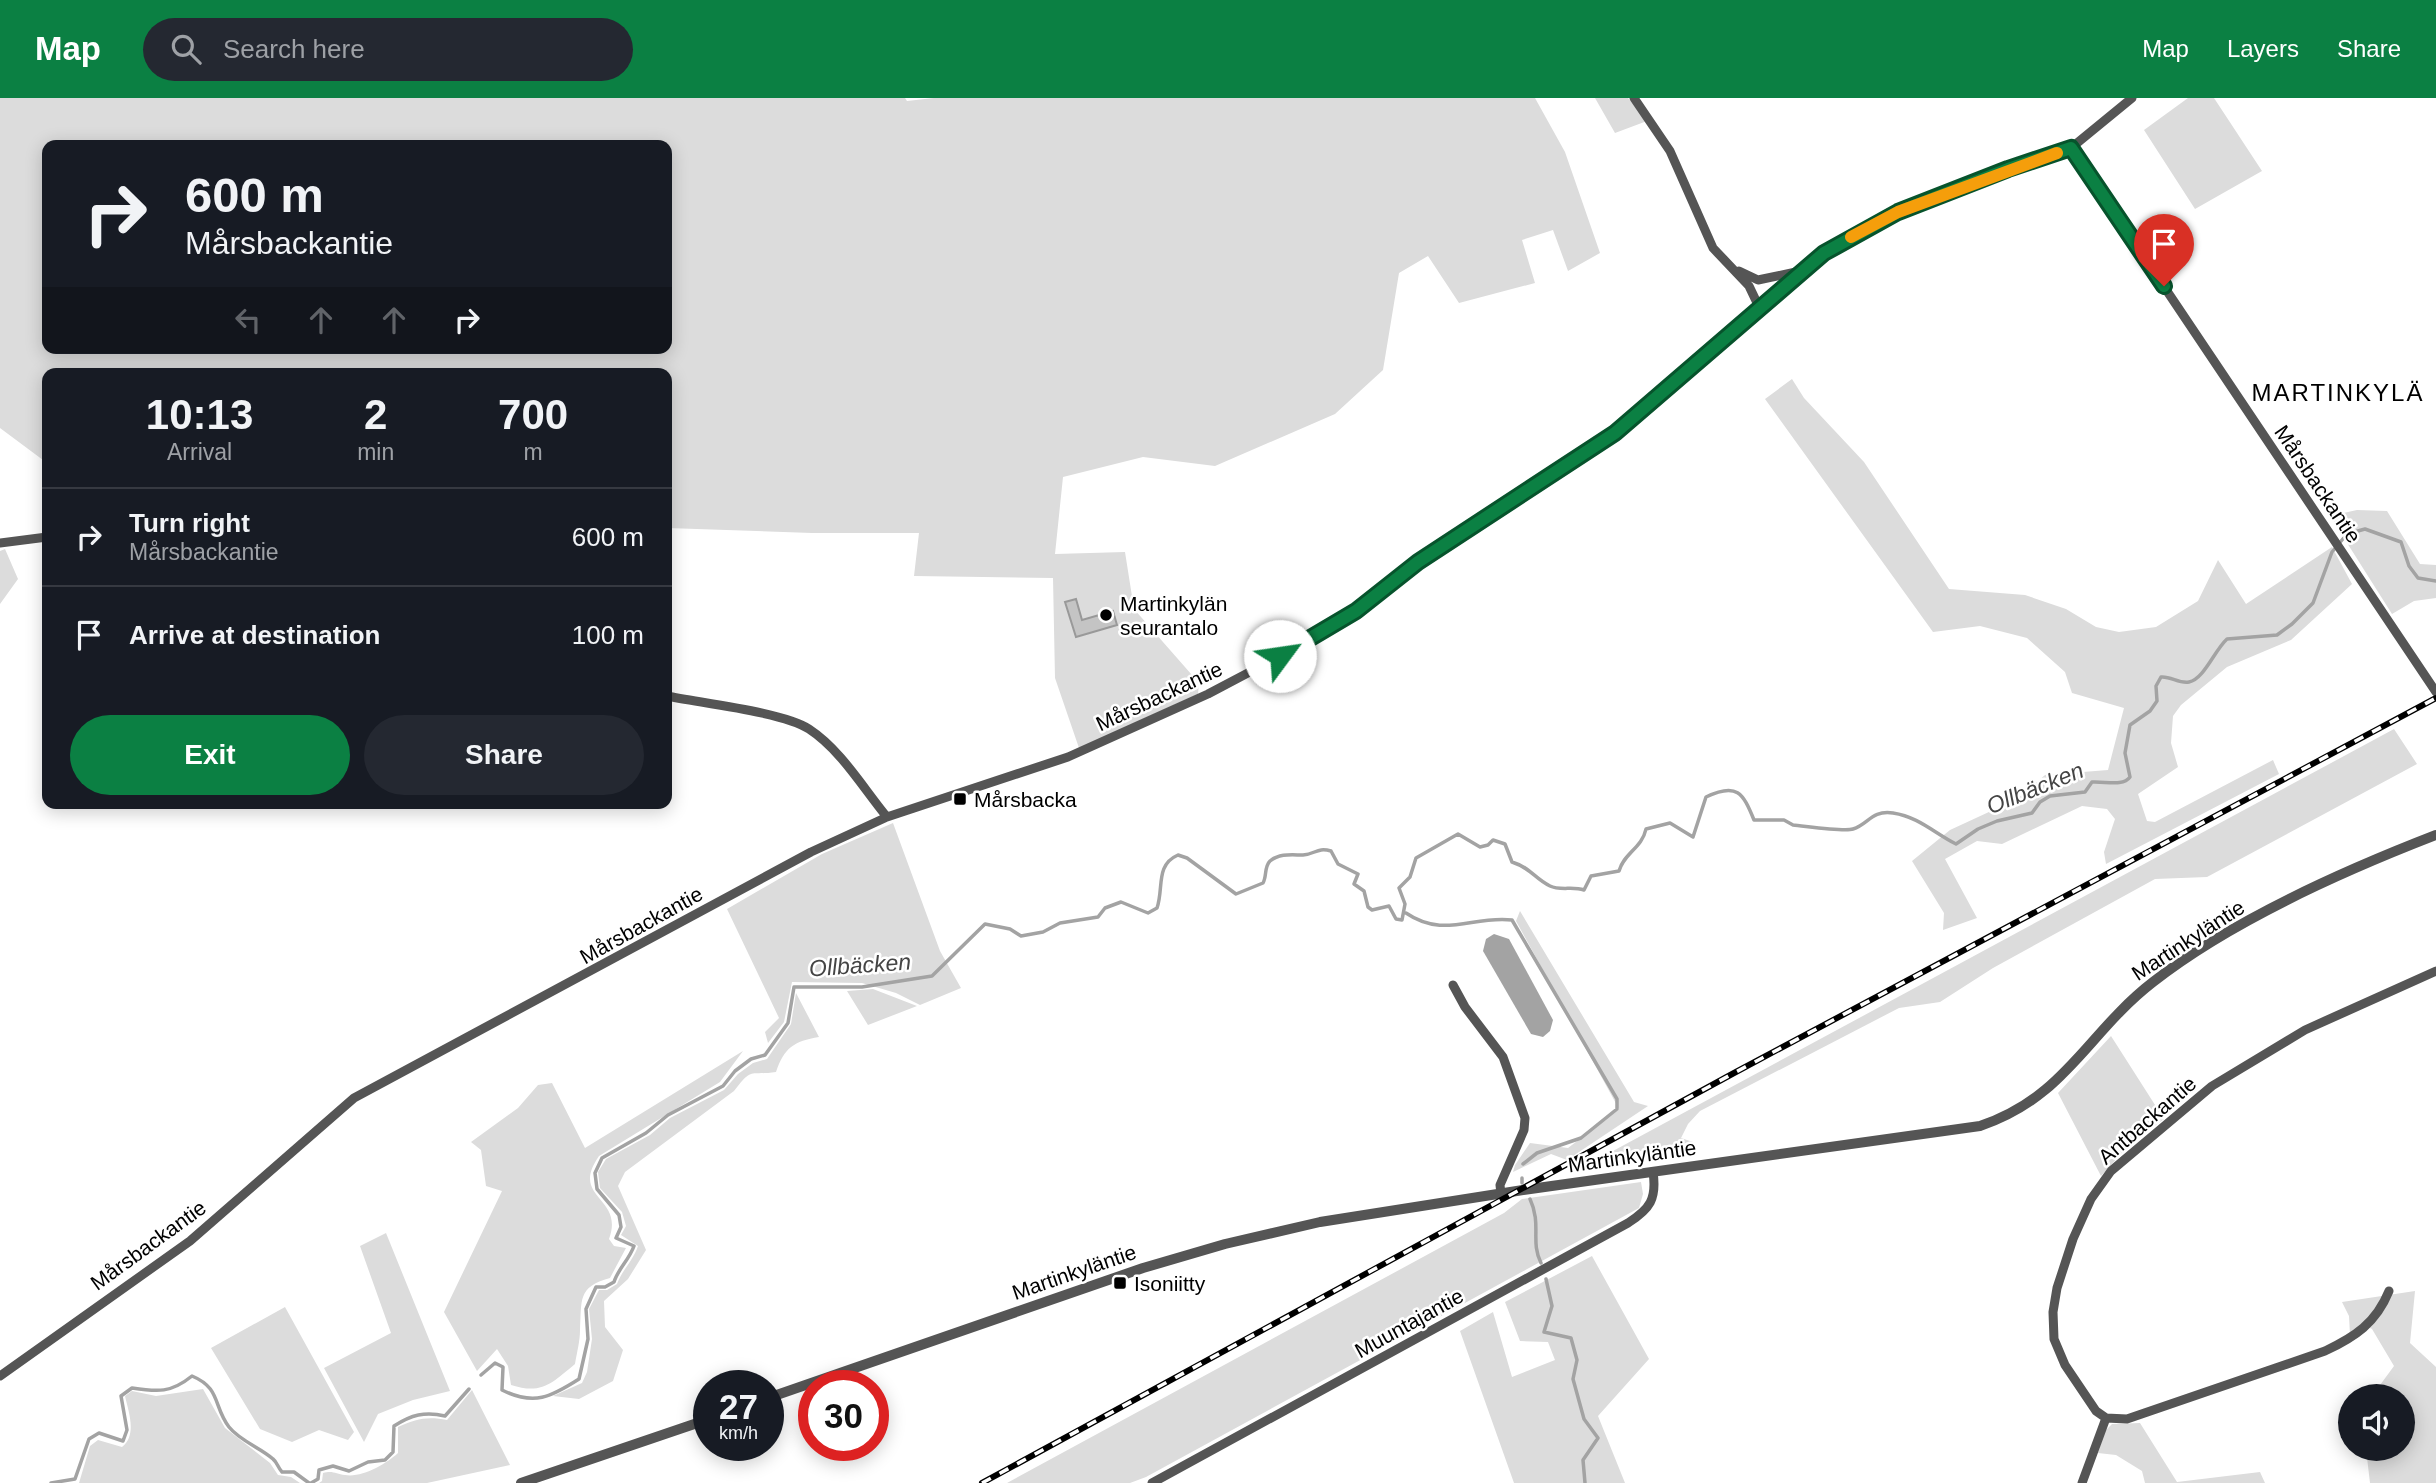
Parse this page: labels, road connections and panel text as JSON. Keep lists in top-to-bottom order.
{
  "streets": {
    "street": [
      "Mårsbackantie",
      "Martinkyläntie",
      "Antbackantie",
      "Muuntajantie"
    ]
  },
  "crossings": [
    ["Martinkyläntie", "Muuntajantie"]
  ],
  "districts": ["MARTINKYLÄ"],
  "water": ["Ollbäcken"],
  "places": {
    "other": ["Martinkylän seurantalo"],
    "transit": ["Mårsbacka", "Isoniitty"]
  },
  "page": {
    "header": "Map",
    "search": "Search here",
    "nav": ["Map", "Layers", "Share"],
    "turn": ["600 m", "Mårsbackantie"],
    "eta": [
      "10:13",
      "Arrival",
      "2",
      "min",
      "700",
      "m"
    ],
    "list": [
      {
        "name": "Turn right",
        "note": "Mårsbackantie",
        "value": "600 m"
      },
      {
        "name": "Arrive at destination",
        "value": "100 m"
      }
    ],
    "buttons": ["Exit", "Share"],
    "speed": "27 km/h",
    "limit": "30"
  }
}
